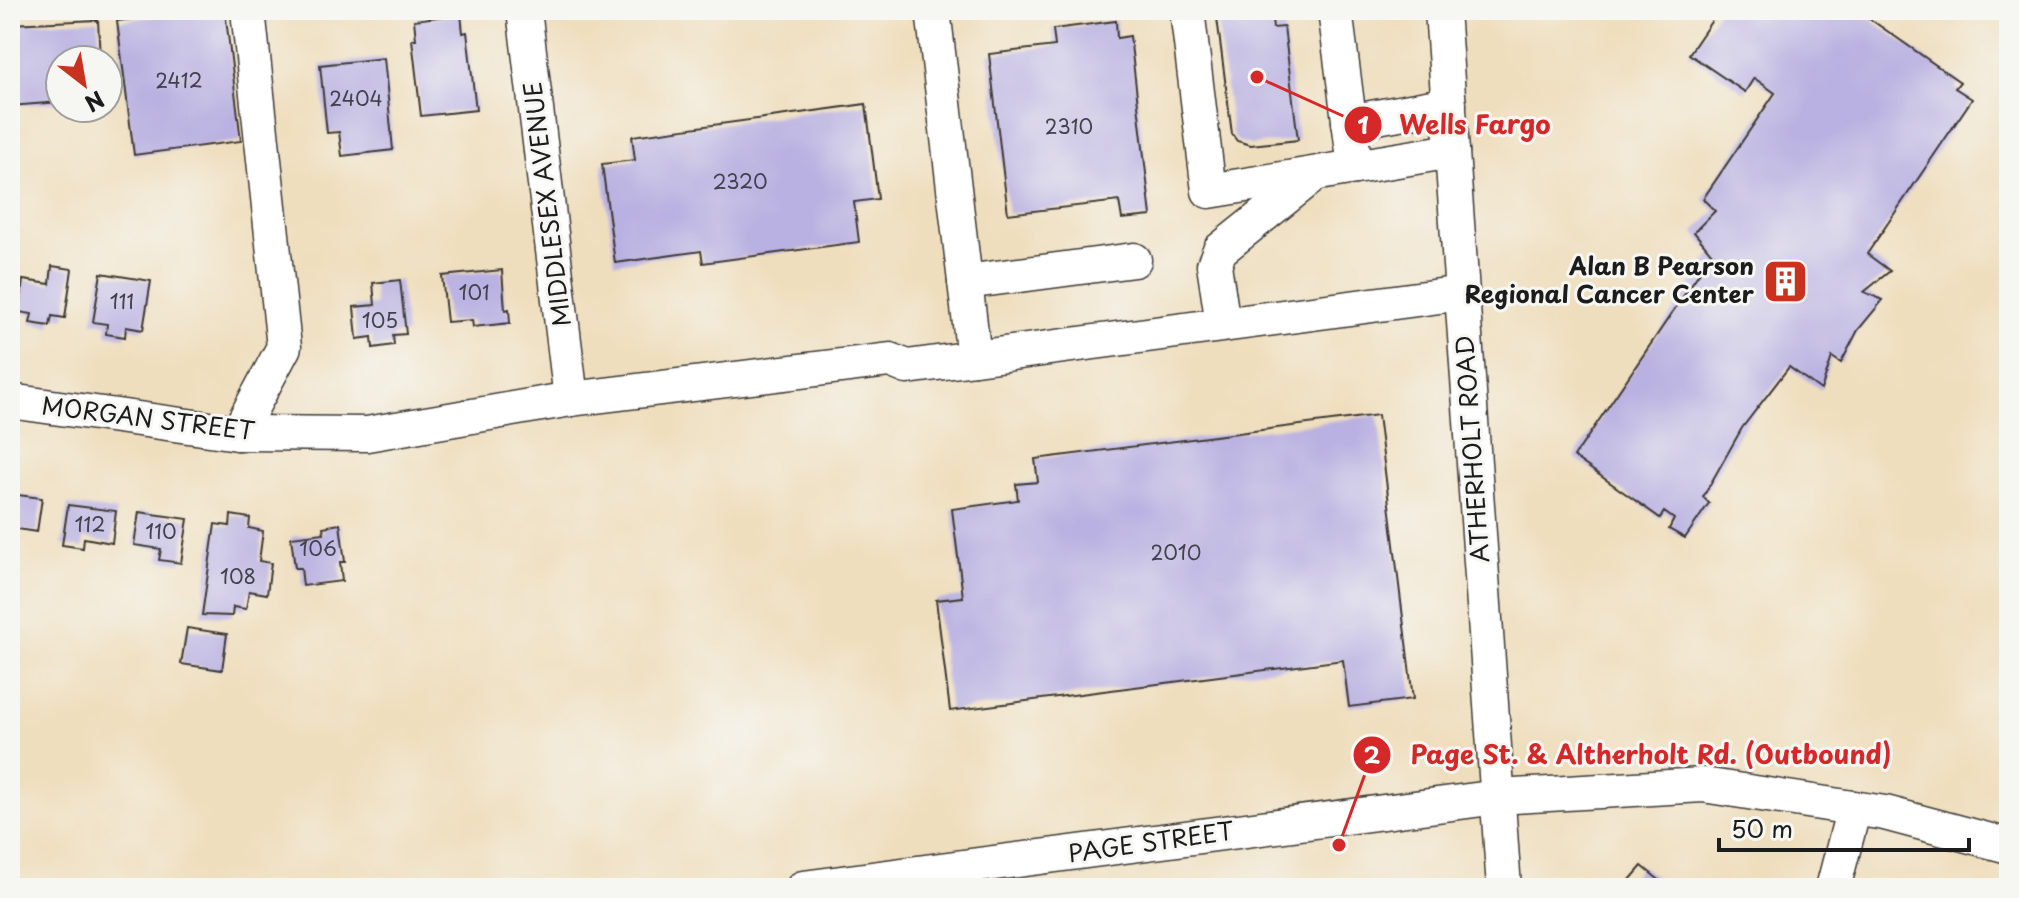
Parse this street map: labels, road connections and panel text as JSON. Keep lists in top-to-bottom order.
{
  "streets": {
    "street": [
      "MIDDLESEX AVENUE",
      "MORGAN STREET",
      "ATHERHOLT ROAD",
      "PAGE STREET"
    ]
  },
  "crossings": [
    ["MIDDLESEX AVENUE", "MORGAN STREET"],
    ["MORGAN STREET", "ATHERHOLT ROAD"],
    ["ATHERHOLT ROAD", "PAGE STREET"]
  ],
  "places": {
    "other": ["Wells Fargo", "Page St. & Altherholt Rd. (Outbound)"],
    "building": ["Alan B Pearson Regional Cancer Center"]
  },
  "house_numbers": [
    "2412",
    "2404",
    "2310",
    "2320",
    "101",
    "111",
    "105",
    "112",
    "110",
    "106",
    "2010",
    "108"
  ],
  "scale_bar": "50 m",
  "north": "bottom right"
}
